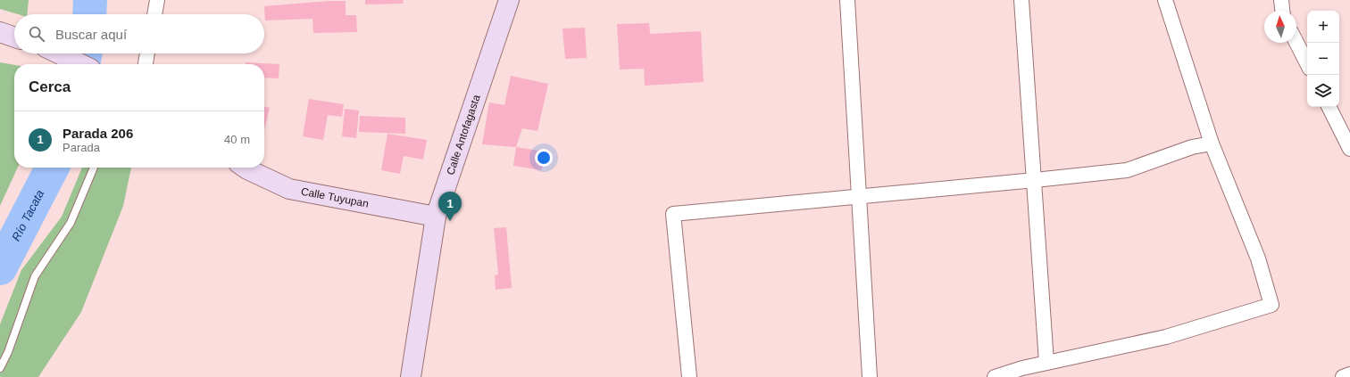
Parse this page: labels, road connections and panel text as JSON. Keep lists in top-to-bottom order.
{
  "streets": {
    "main road": ["Calle Antofagasta", "Calle Tuyupan"]
  },
  "crossings": [
    ["Calle Antofagasta", "Calle Tuyupan"]
  ],
  "water": ["Río Tacata"],
  "north": "top",
  "page": {
    "map_buttons": ["+", "−"],
    "search": "Buscar aquí",
    "heading": "Cerca",
    "list": [
      {
        "mark": "1",
        "name": "Parada 206",
        "note": "Parada",
        "value": "40 m"
      }
    ],
    "pins": "1"
  }
}
